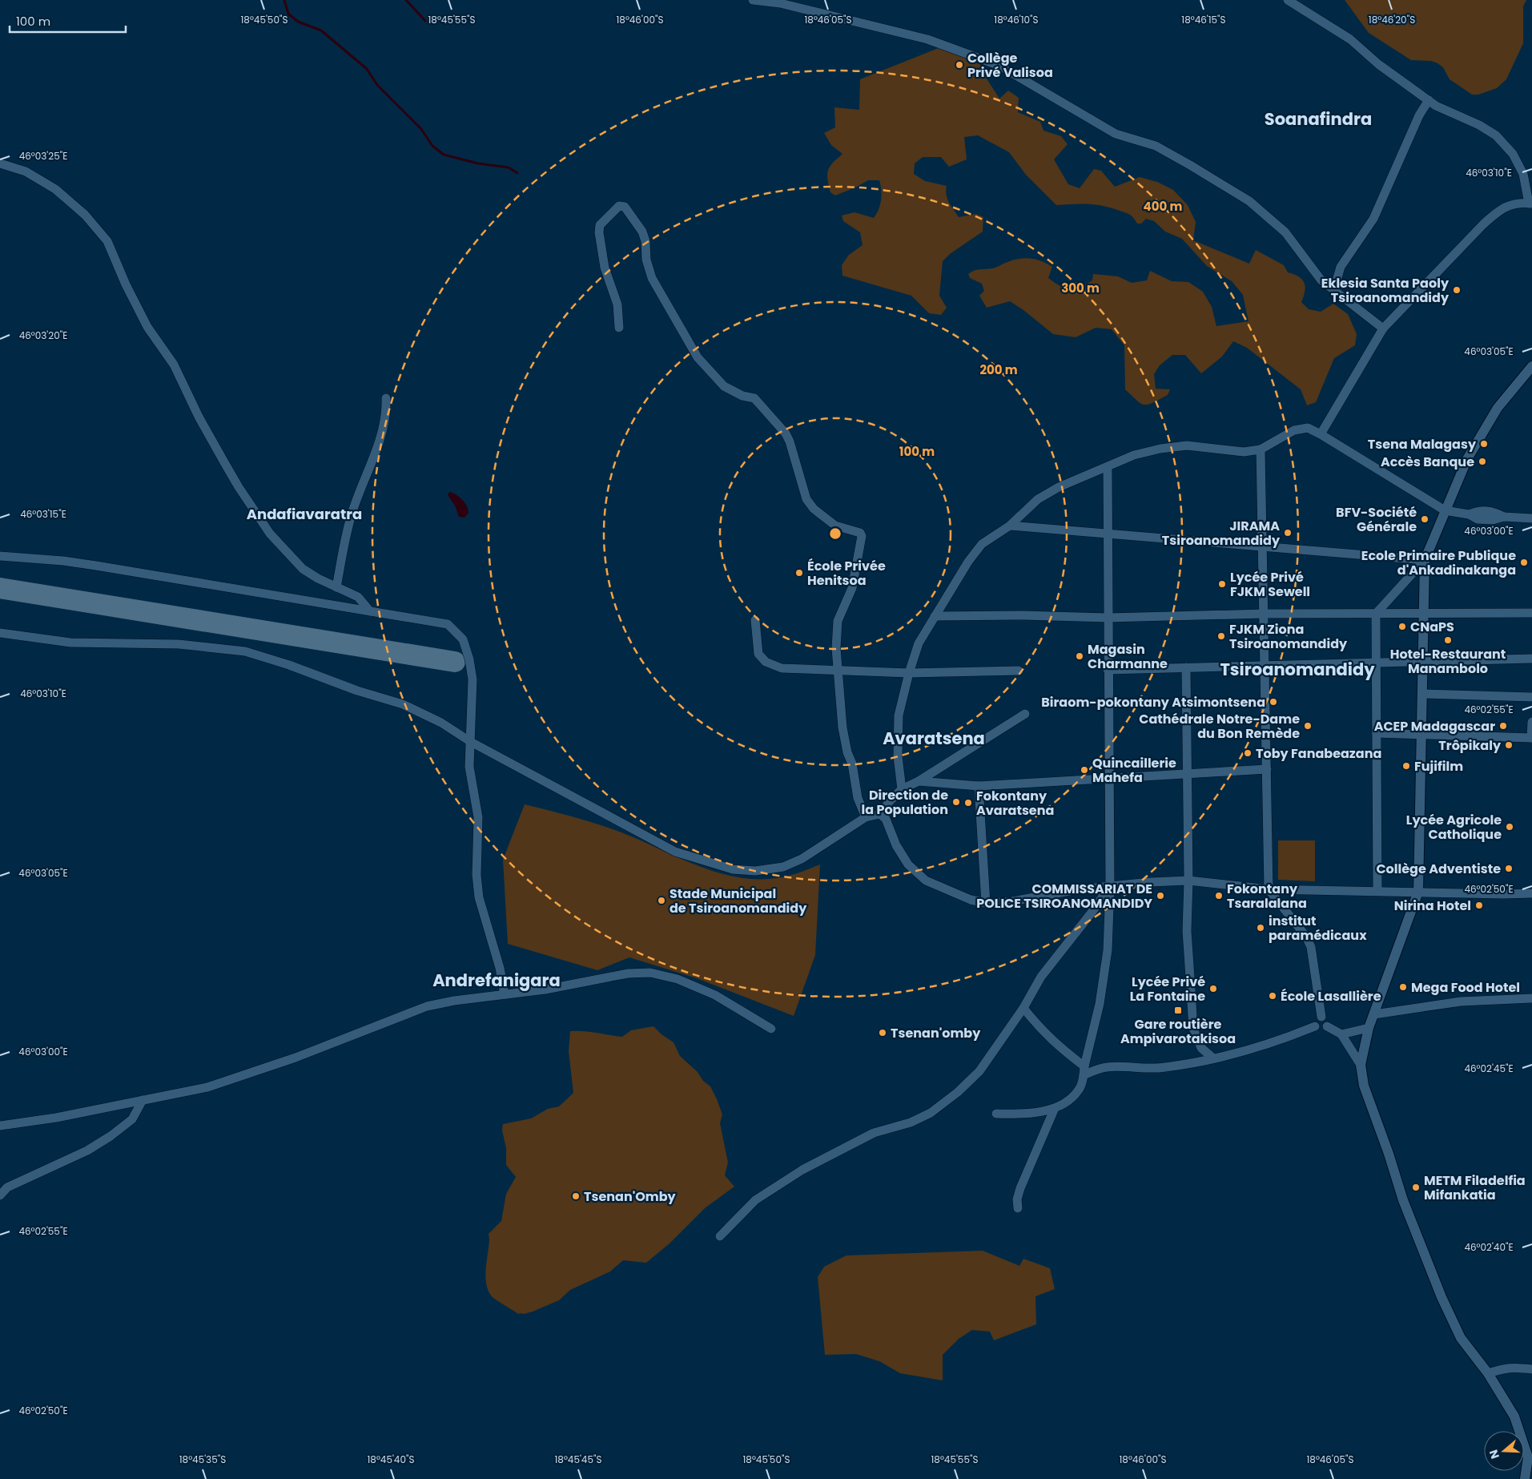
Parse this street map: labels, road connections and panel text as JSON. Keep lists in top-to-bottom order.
{
  "districts": [
    "Soanafindra",
    "Andafiavaratra",
    "Tsiroanomandidy",
    "Avaratsena",
    "Andrefanigara"
  ],
  "places": {
    "other": [
      "Collège Privé Valisoa",
      "Eklesia Santa Paoly Tsiroanomandidy",
      "Tsena Malagasy",
      "Accès Banque",
      "BFV-Société Générale",
      "JIRAMA Tsiroanomandidy",
      "Ecole Primaire Publique d'Ankadinakanga",
      "École Privée Henitsoa",
      "Lycée Privé FJKM Sewell",
      "CNaPS",
      "FJKM Ziona Tsiroanomandidy",
      "Hotel-Restaurant Manambolo",
      "Magasin Charmanne",
      "Biraom-pokontany Atsimontsena",
      "Cathédrale Notre-Dame du Bon Remède",
      "ACEP Madagascar",
      "Trôpikaly",
      "Toby Fanabeazana",
      "Fujifilm",
      "Quincaillerie Mahefa",
      "Direction de la Population",
      "Fokontany Avaratsena",
      "Lycée Agricole Catholique",
      "Collège Adventiste",
      "COMMISSARIAT DE POLICE TSIROANOMANDIDY",
      "Fokontany Tsaralalana",
      "Stade Municipal de Tsiroanomandidy",
      "Nirina Hotel",
      "institut paramédicaux",
      "Mega Food Hotel",
      "Lycée Privé La Fontaine",
      "École Lasallière",
      "Tsenan'omby",
      "METM Filadelfia Mifankatia",
      "Tsenan'Omby"
    ],
    "transit": ["Gare routière Ampivarotakisoa"]
  },
  "scale_bar": "100 m",
  "north": "left",
  "coordinates": [
    "18°45'50\"S",
    "18°45'55\"S",
    "18°46'00\"S",
    "18°46'05\"S",
    "18°46'10\"S",
    "18°46'15\"S",
    "18°46'20\"S",
    "46°03'25\"E",
    "46°03'10\"E",
    "46°03'20\"E",
    "46°03'05\"E",
    "46°03'15\"E",
    "46°03'00\"E",
    "46°02'55\"E",
    "46°02'50\"E",
    "46°02'45\"E",
    "46°02'40\"E",
    "18°45'35\"S",
    "18°45'40\"S",
    "18°45'45\"S"
  ],
  "rings": [
    "400 m",
    "300 m",
    "200 m",
    "100 m"
  ]
}
